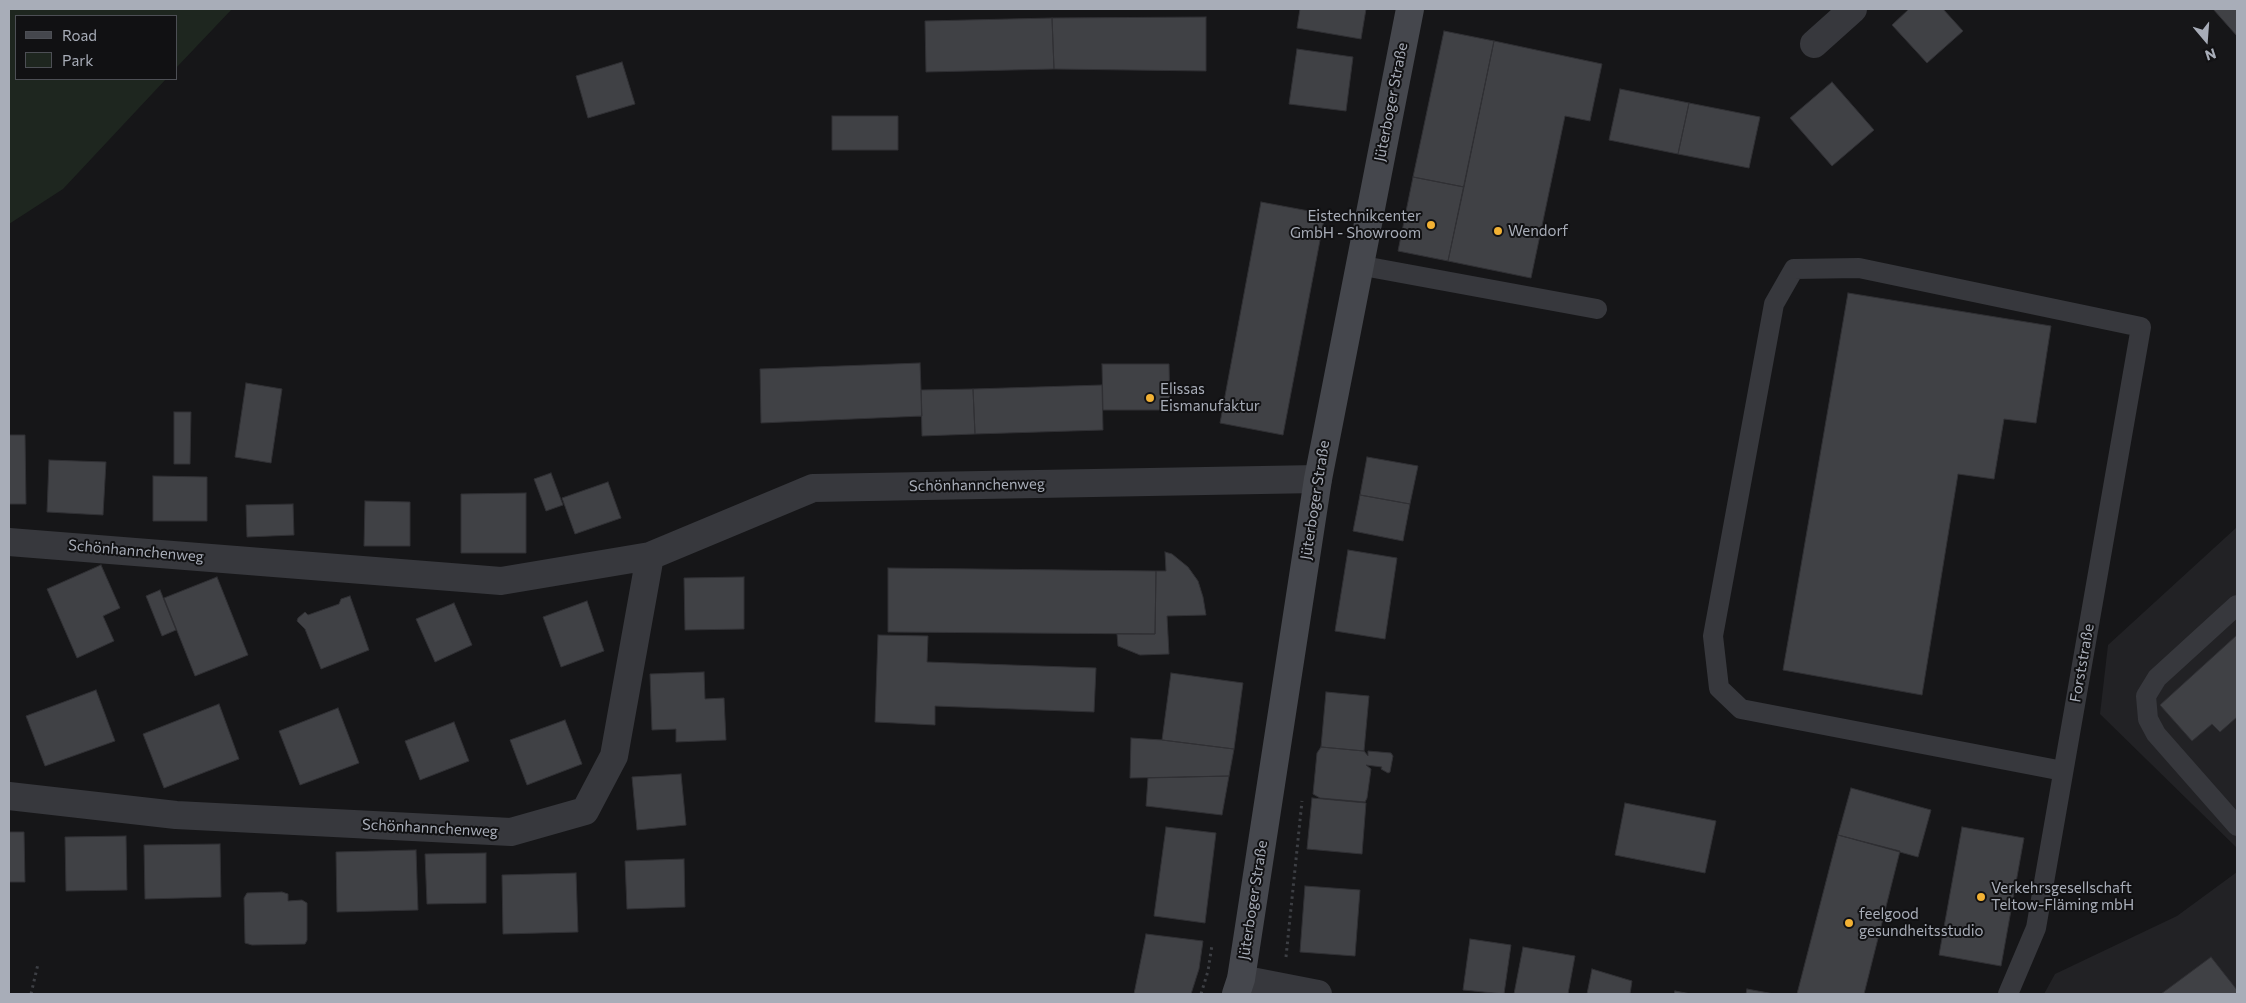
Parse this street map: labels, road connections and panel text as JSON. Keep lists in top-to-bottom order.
{
  "streets": {
    "main road": ["Jüterboger Straße"],
    "street": ["Schönhannchenweg"],
    "lane": ["Forststraße"]
  },
  "crossings": [
    ["Jüterboger Straße", "Schönhannchenweg"]
  ],
  "places": [
    "Eistechnikcenter GmbH - Showroom",
    "Wendorf",
    "Elissas Eismanufaktur",
    "Verkehrsgesellschaft Teltow-Fläming mbH",
    "feelgood gesundheitsstudio"
  ],
  "legend": ["Road", "Park"],
  "north": "bottom"
}
